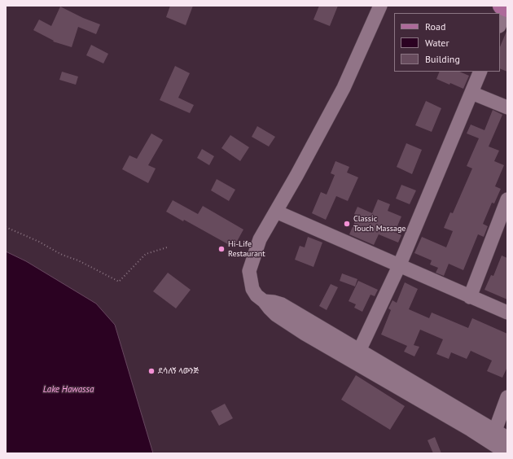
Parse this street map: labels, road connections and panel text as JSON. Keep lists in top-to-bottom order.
{
  "water": ["Lake Hawassa"],
  "places": ["Classic Touch Massage", "Hi-Life Restaurant", "ደሳለኝ ላውንጅ"],
  "legend": ["Road", "Water", "Building"]
}
